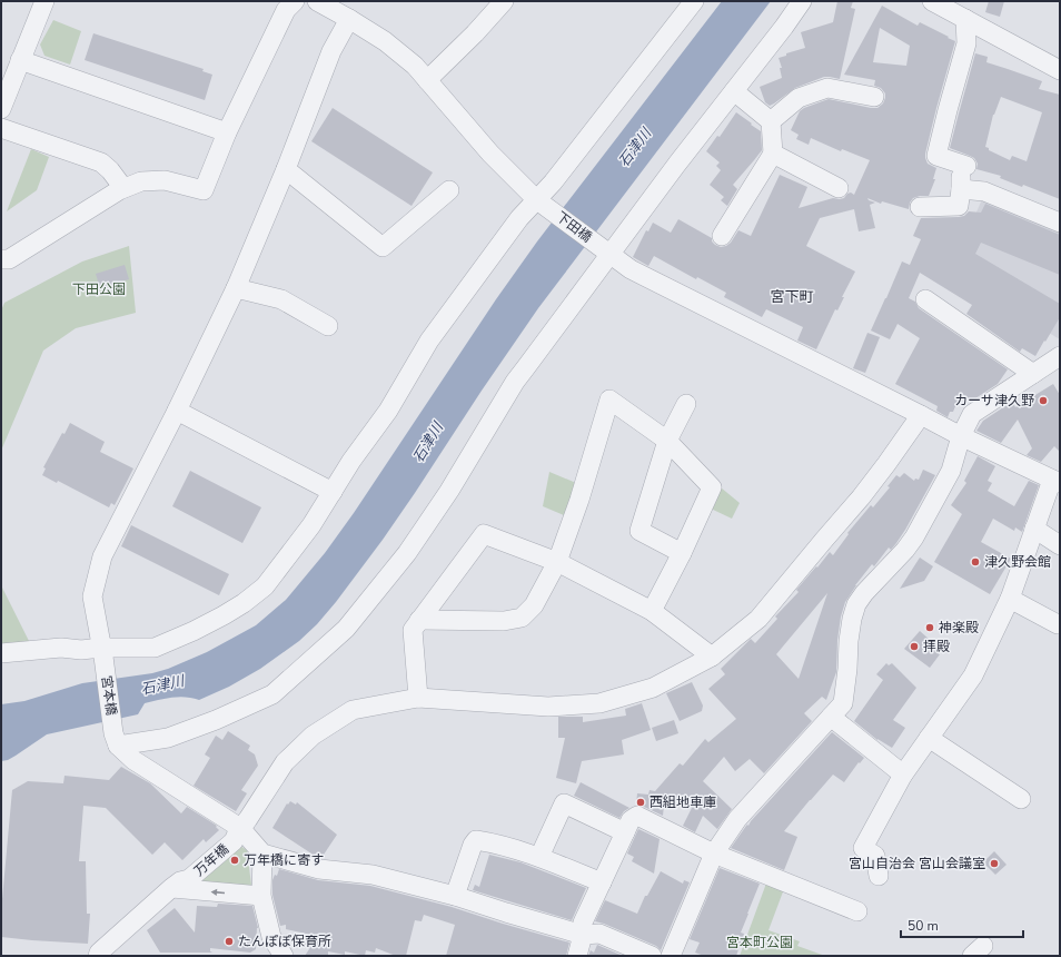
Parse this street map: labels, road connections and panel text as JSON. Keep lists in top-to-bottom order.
{
  "streets": {
    "street": ["下田橋", "宮本橋"]
  },
  "crossings": [
    ["下田橋", "宮本橋"]
  ],
  "districts": ["宮下町"],
  "water": ["石津川"],
  "parks": ["下田公園", "宮本町公園"],
  "places": [
    "カーサ津久野",
    "津久野会館",
    "神楽殿",
    "拝殿",
    "西組地車庫",
    "万年橋に寄す",
    "宮山自治会 宮山会議室",
    "たんぽぽ保育所"
  ],
  "scale_bar": "50 m"
}
